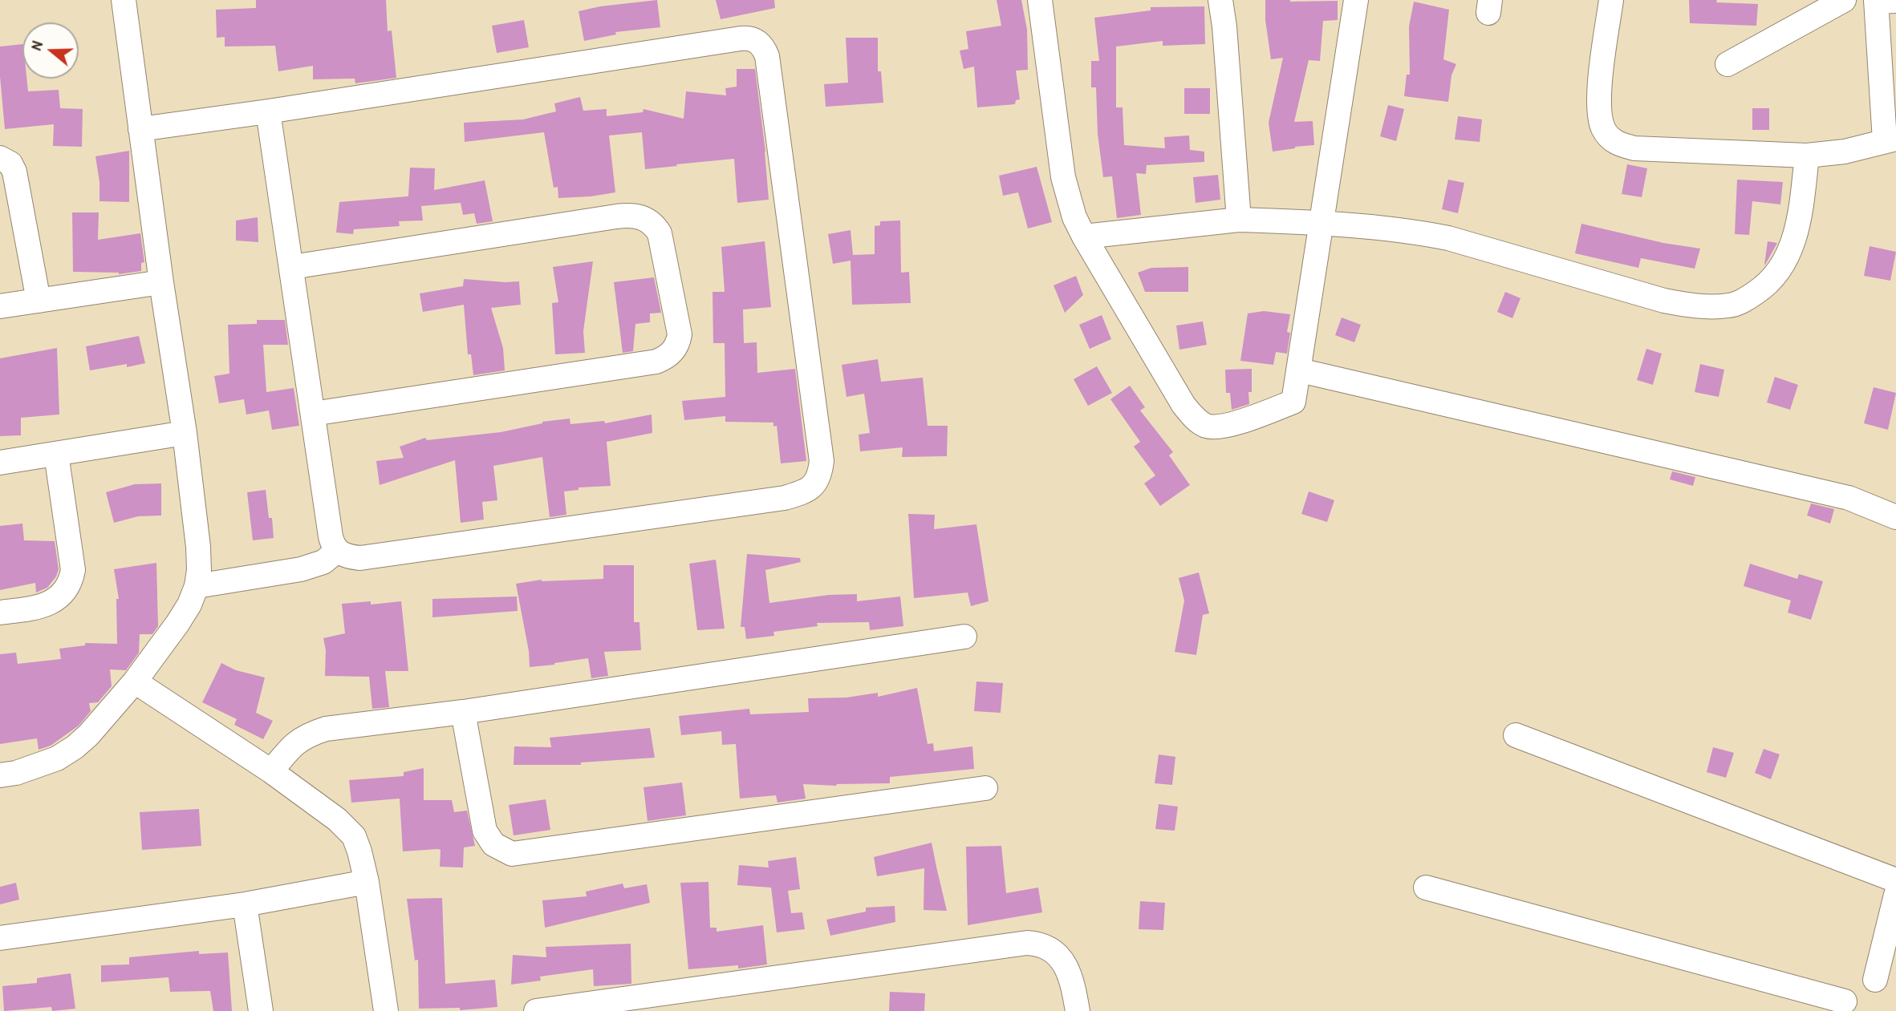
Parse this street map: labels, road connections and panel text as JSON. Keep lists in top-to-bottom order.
{
  "north": "left"
}
